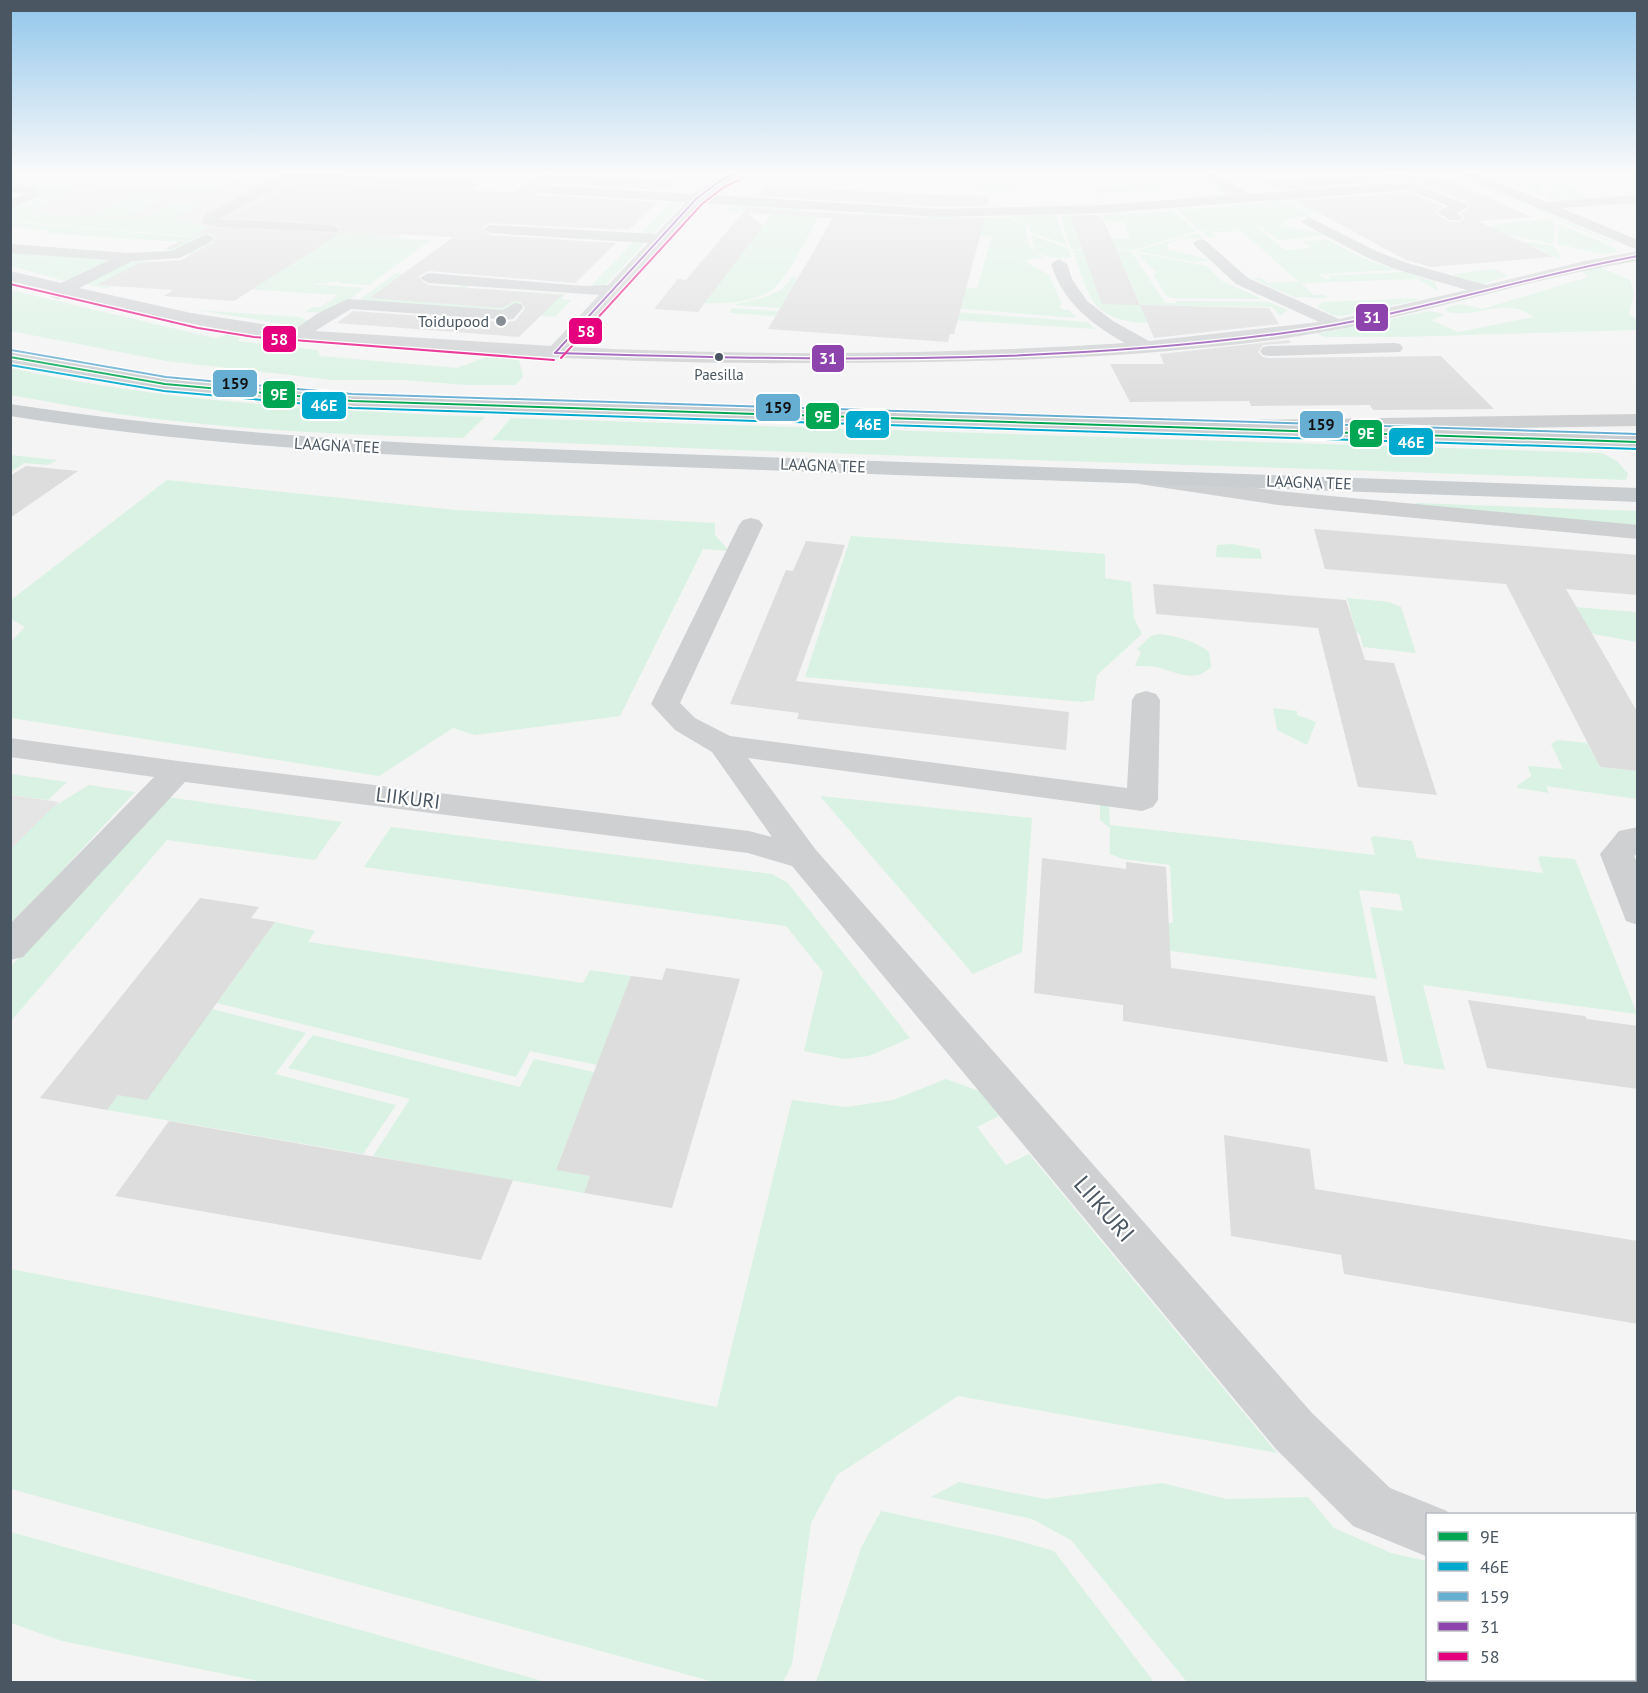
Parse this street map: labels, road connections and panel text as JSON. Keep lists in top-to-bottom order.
{
  "streets": {
    "main road": ["LAAGNA TEE"],
    "street": ["LIIKURI"]
  },
  "places": ["Toidupood", "Paesilla"],
  "lines": [
    "transit line 31",
    "transit line 58",
    "transit line 159",
    "transit line 9E",
    "transit line 46E"
  ],
  "legend": [
    "9E",
    "46E",
    "159",
    "31",
    "58"
  ]
}
